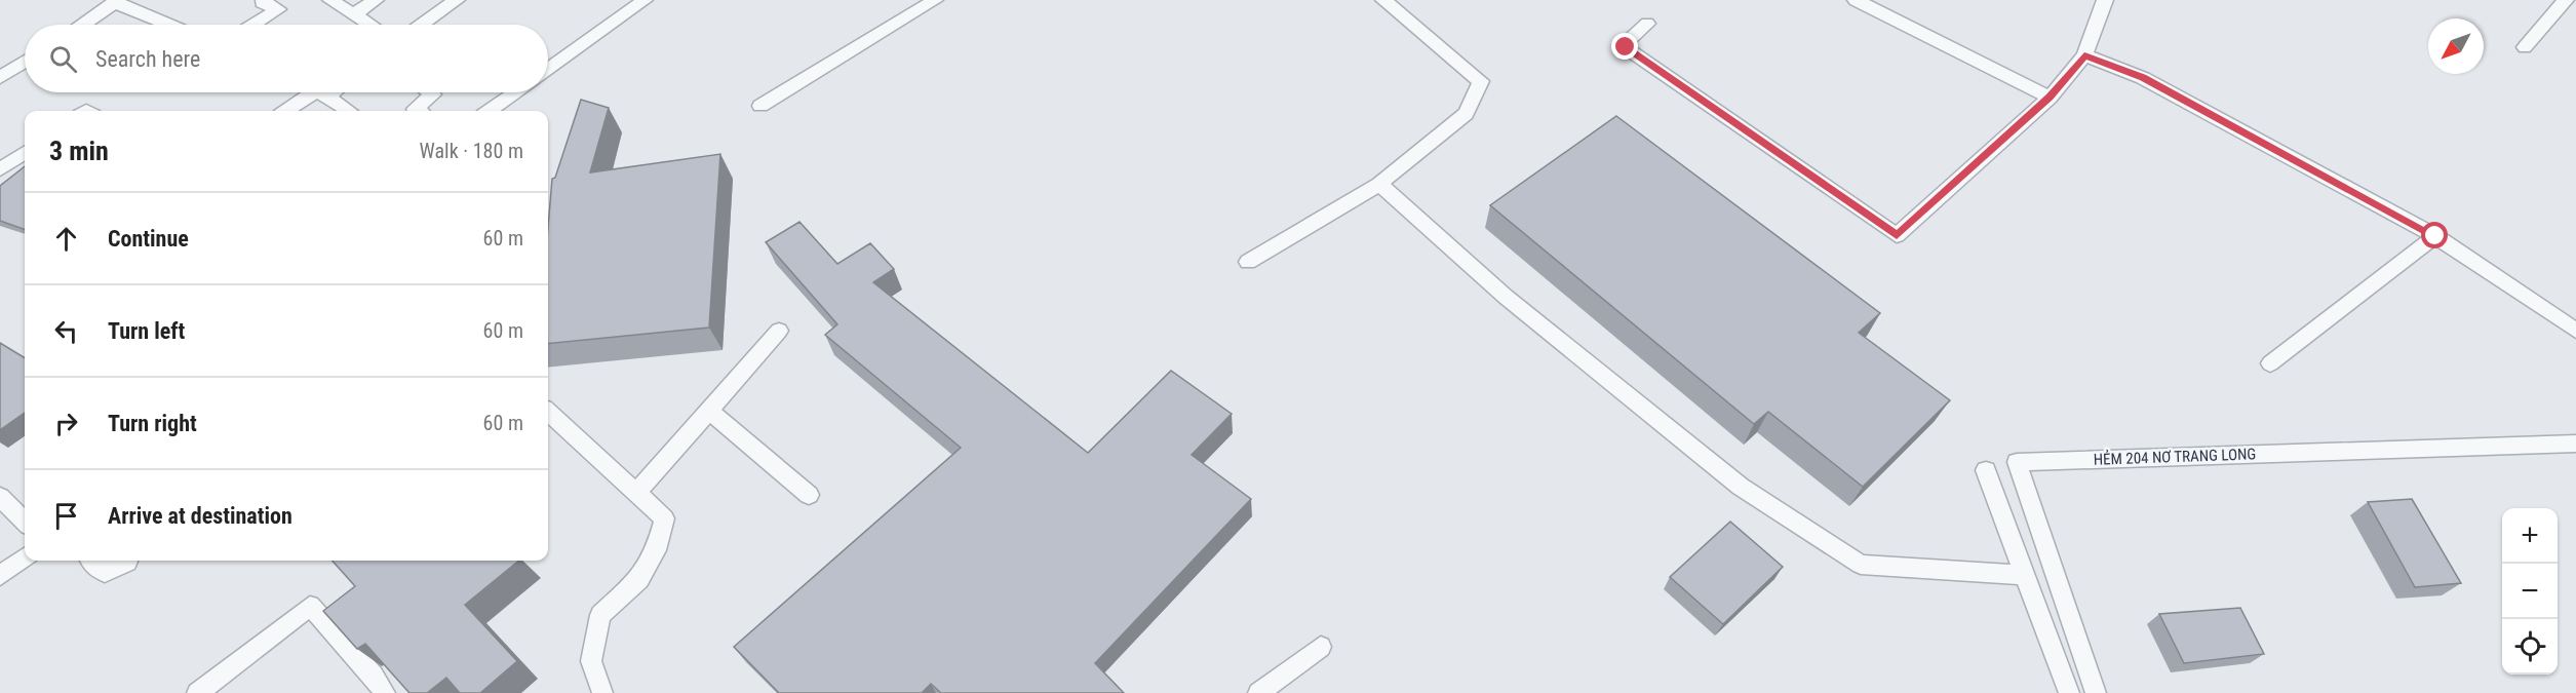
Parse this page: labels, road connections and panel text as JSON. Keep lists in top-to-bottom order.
{
  "streets": {
    "lane": ["HẺM 204 NƠ TRANG LONG"]
  },
  "north": "bottom left",
  "page": {
    "search": "Search here",
    "heading": ["3 min", "Walk · 180 m"],
    "list": [
      ["Continue", "60 m"],
      ["Turn left", "60 m"],
      ["Turn right", "60 m"],
      "Arrive at destination"
    ],
    "map_buttons": ["+", "−"]
  }
}
